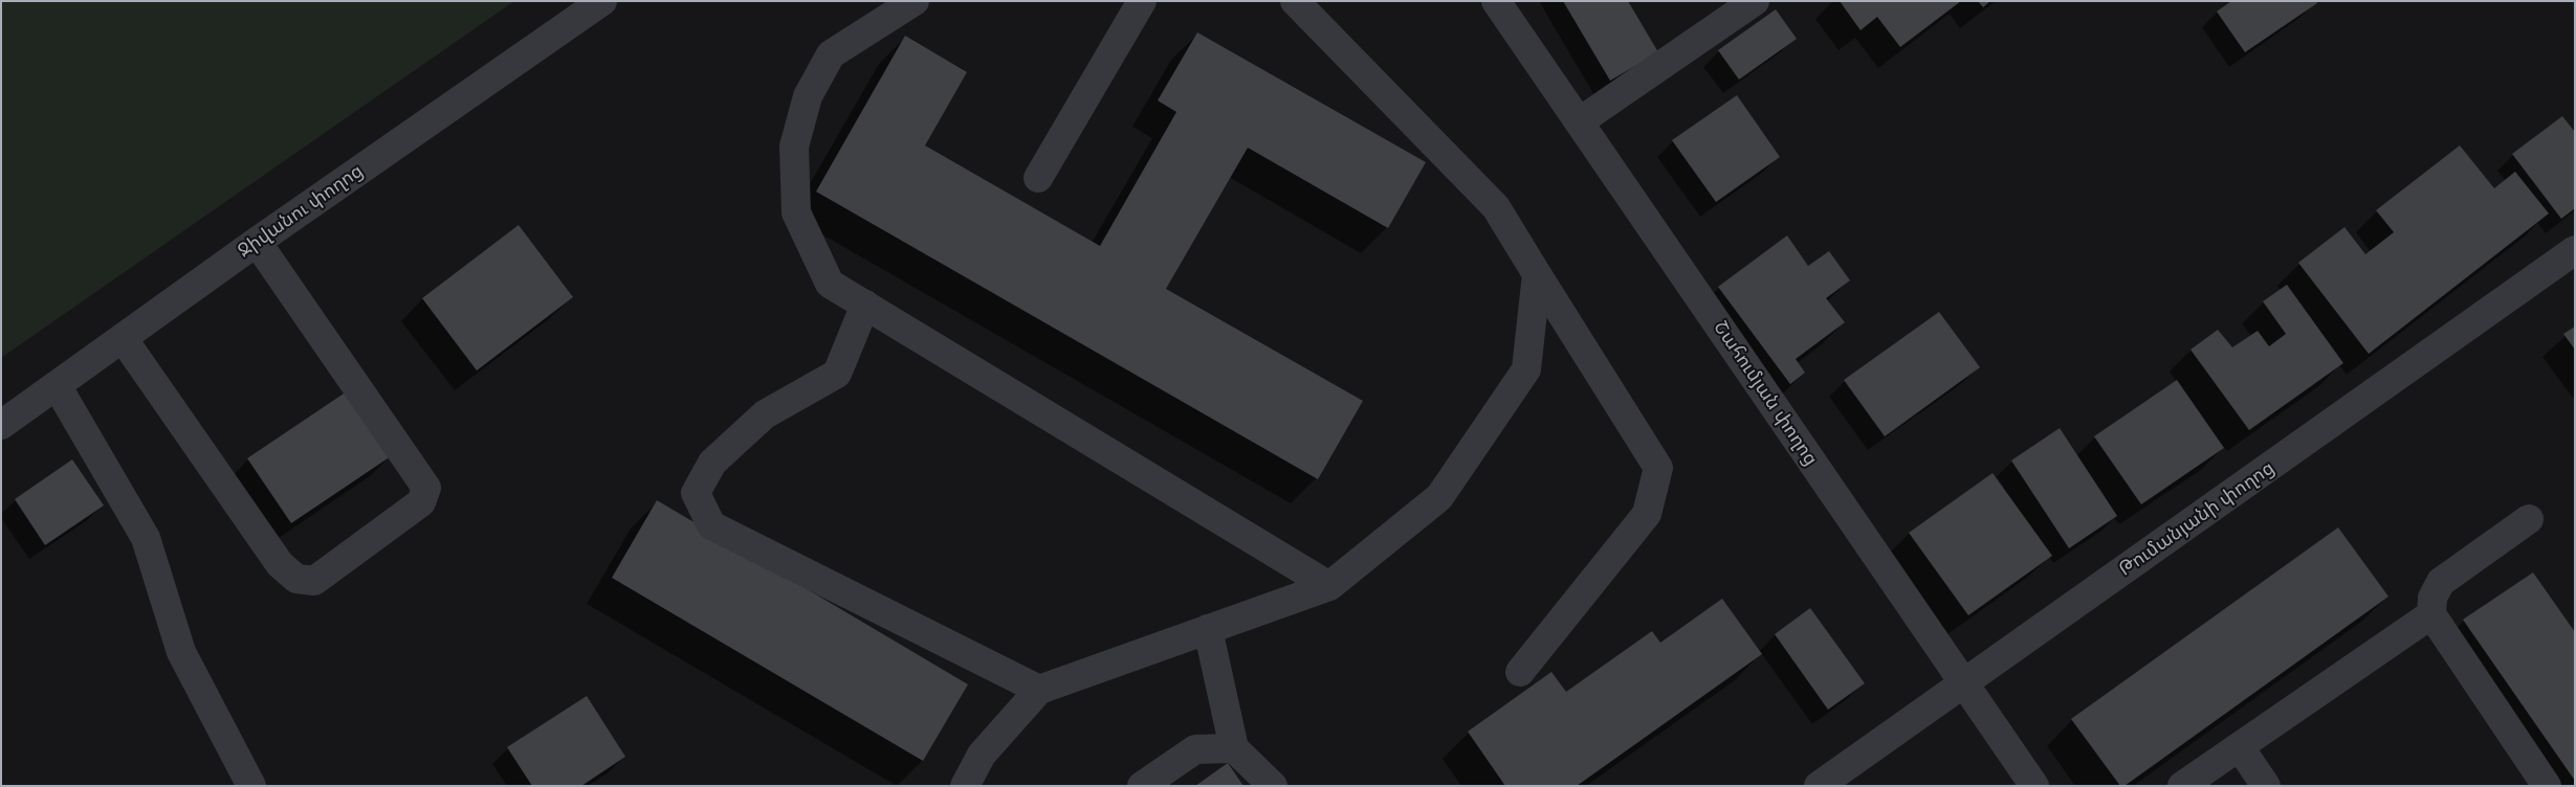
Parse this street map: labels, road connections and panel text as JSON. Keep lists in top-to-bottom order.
{
  "streets": {
    "street": ["Ջիվանու փողոց", "Շահումյան փողոց", "Թումանյանի փողոց"]
  },
  "crossings": [
    ["Շահումյան փողոց", "Թումանյանի փողոց"]
  ]
}
